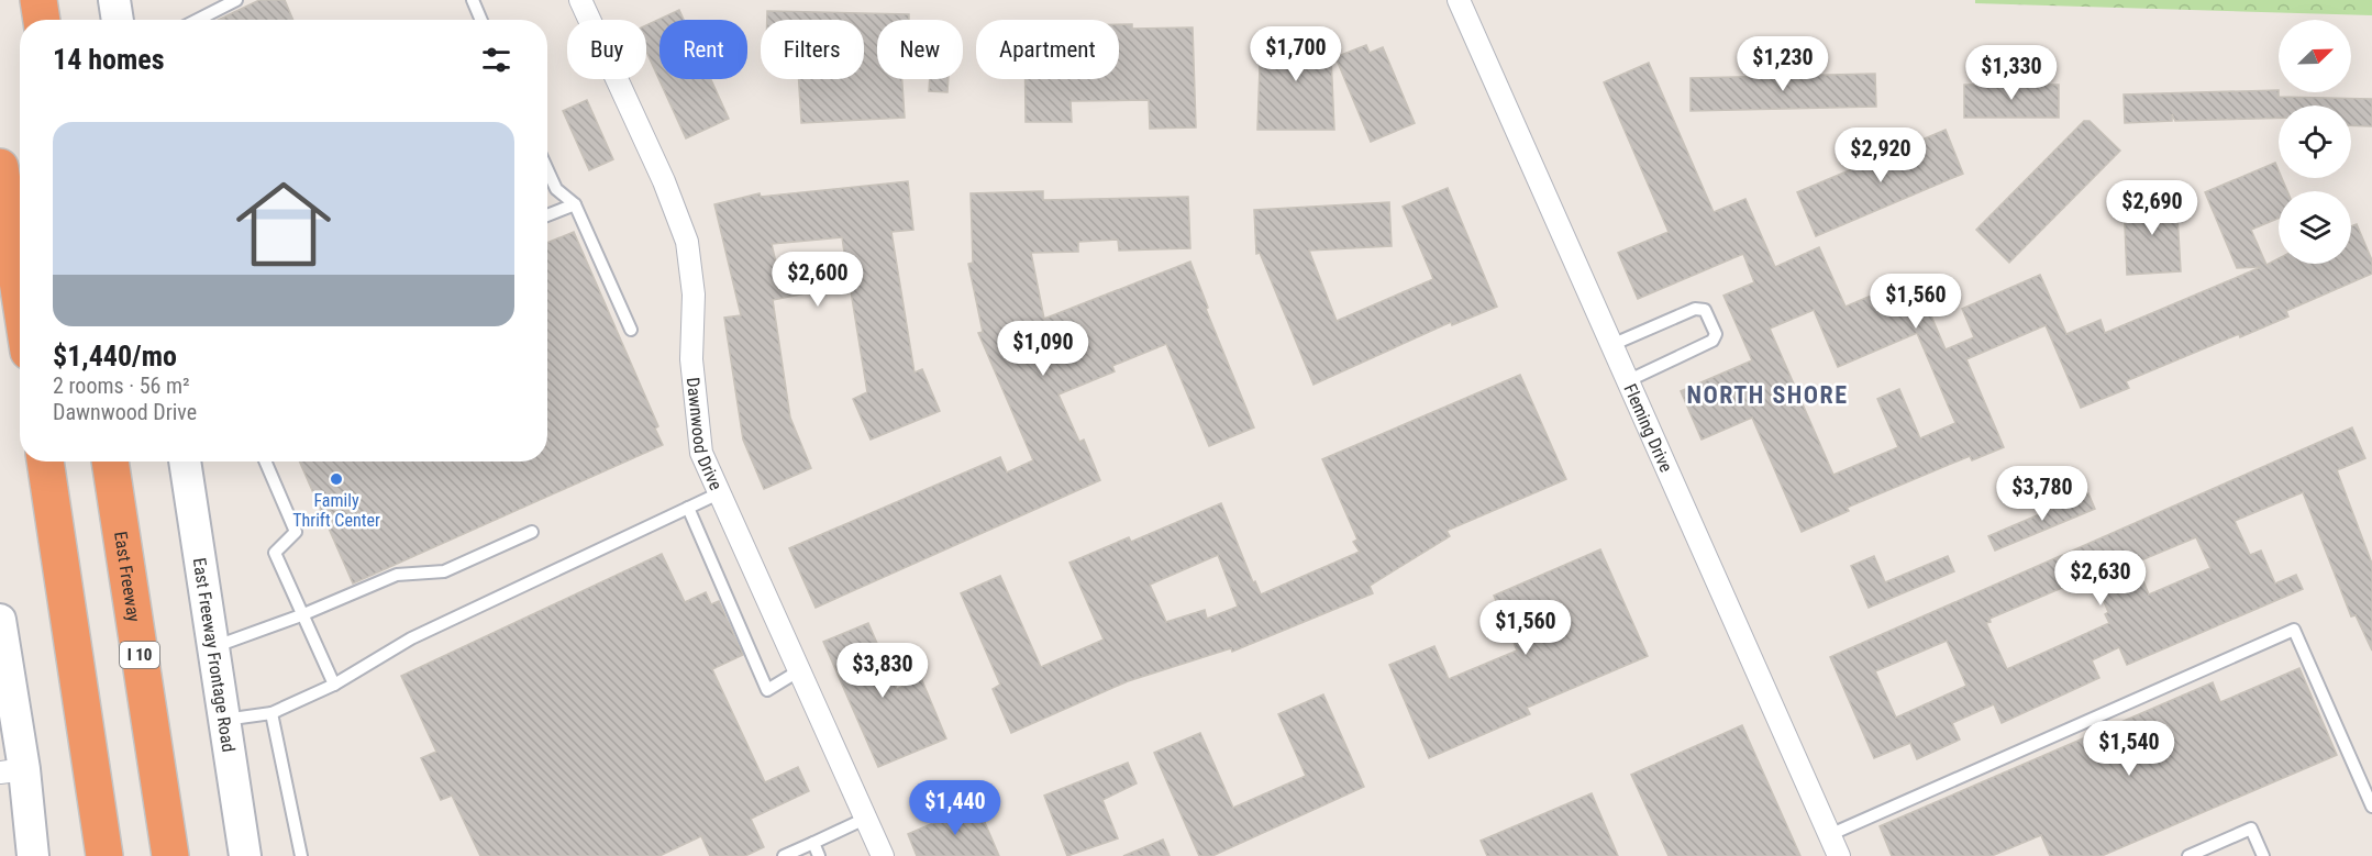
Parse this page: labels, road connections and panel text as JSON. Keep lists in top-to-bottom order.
{
  "streets": {
    "highway": ["East Freeway", "I 10"],
    "main road": ["East Freeway Frontage Road"],
    "street": ["Fleming Drive", "Dawnwood Drive"]
  },
  "districts": ["NORTH SHORE"],
  "places": ["Family Thrift Center"],
  "north": "top right",
  "page": {
    "chip": [
      "Buy",
      "Rent",
      "Filters",
      "New",
      "Apartment"
    ],
    "heading": "14 homes",
    "price": [
      "$1,700",
      "$1,230",
      "$1,330",
      "$2,920",
      "$2,690",
      "$2,600",
      "$1,560",
      "$1,090",
      "$3,780",
      "$2,630",
      "$1,560",
      "$3,830",
      "$1,540",
      "$1,440"
    ],
    "list": [
      {
        "name": "$1,440/mo",
        "note": "2 rooms · 56 m² · Dawnwood Drive"
      }
    ]
  }
}
